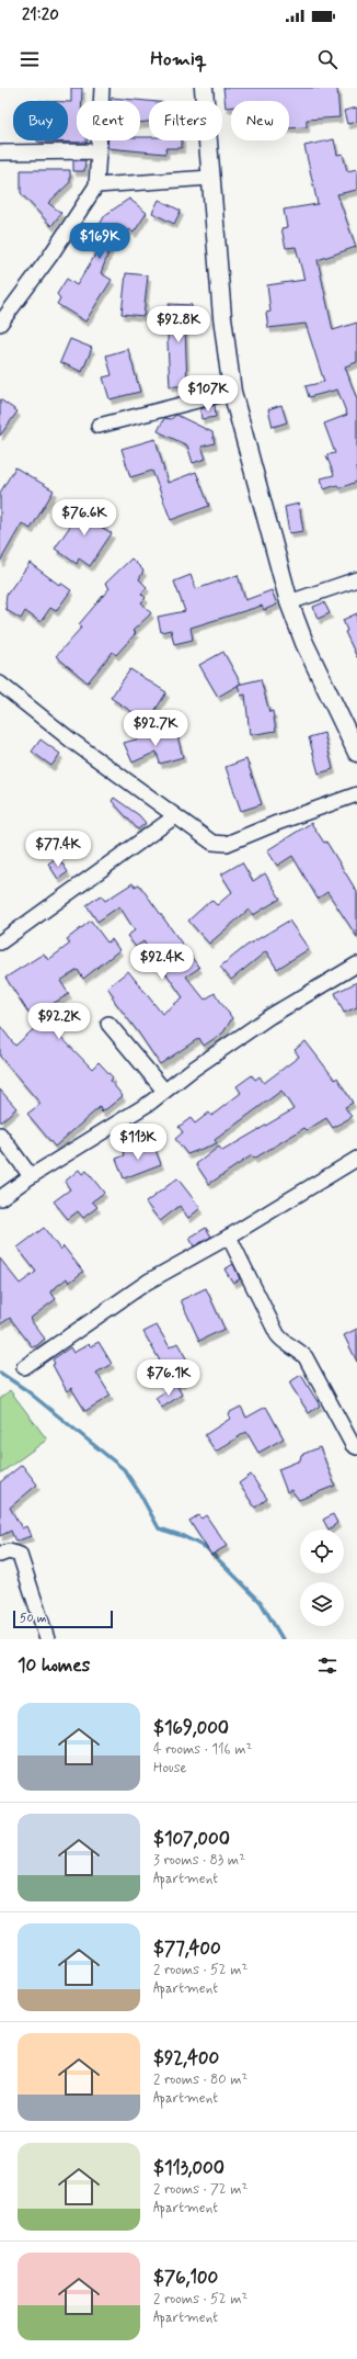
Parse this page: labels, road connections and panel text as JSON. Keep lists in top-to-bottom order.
{
  "scale_bar": "50 m",
  "page": {
    "status": "21:20",
    "header": "Homiq",
    "chip": [
      "Buy",
      "Rent",
      "Filters",
      "New"
    ],
    "price": [
      "$169K",
      "$92.8K",
      "$107K",
      "$76.6K",
      "$92.7K",
      "$77.4K",
      "$92.4K",
      "$92.2K",
      "$113K",
      "$76.1K"
    ],
    "scale": "50 m",
    "heading": "10 homes",
    "list": [
      {
        "name": "$169,000",
        "note": "4 rooms · 116 m² · House"
      },
      {
        "name": "$107,000",
        "note": "3 rooms · 83 m² · Apartment"
      },
      {
        "name": "$77,400",
        "note": "2 rooms · 52 m² · Apartment"
      },
      {
        "name": "$92,400",
        "note": "2 rooms · 80 m² · Apartment"
      },
      {
        "name": "$113,000",
        "note": "2 rooms · 72 m² · Apartment"
      },
      {
        "name": "$76,100",
        "note": "2 rooms · 52 m² · Apartment"
      }
    ]
  }
}
